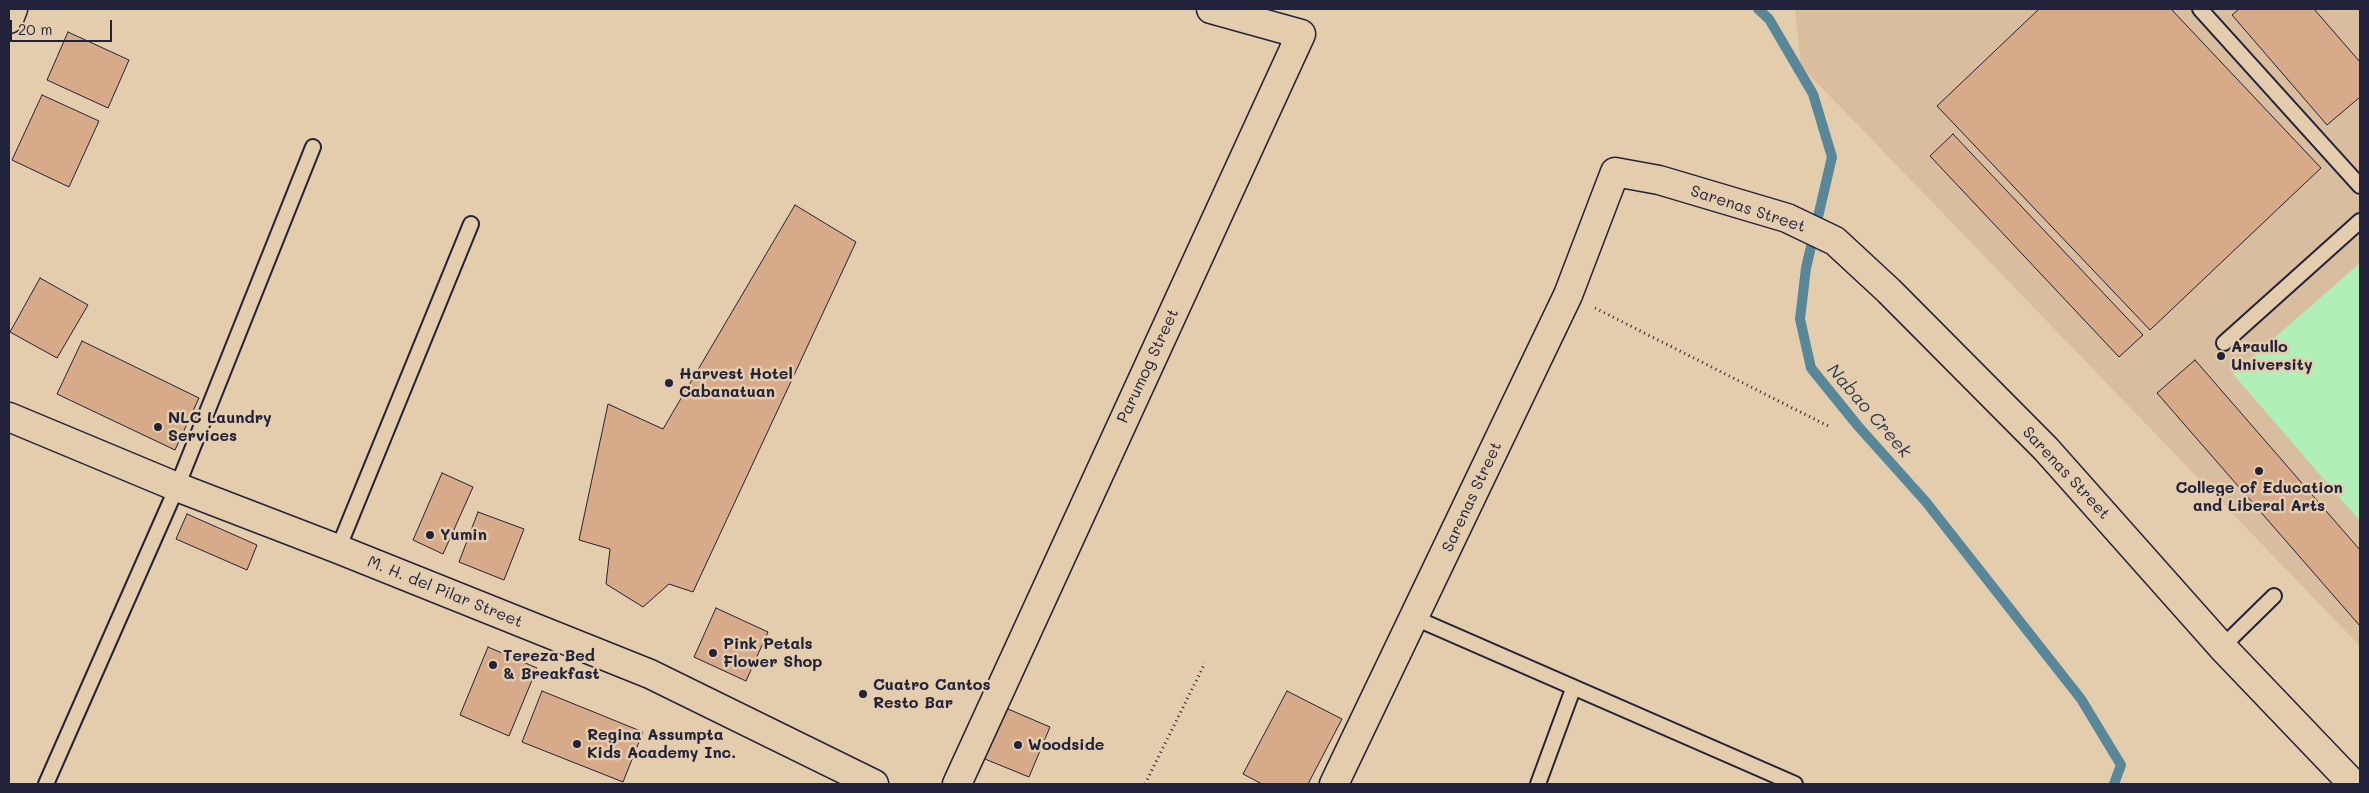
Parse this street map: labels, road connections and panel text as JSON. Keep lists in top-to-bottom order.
{
  "streets": {
    "street": ["Sarenas Street", "Parumog Street", "M. H. del Pilar Street"]
  },
  "water": ["Nabao Creek"],
  "places": [
    "Araullo University",
    "Harvest Hotel Cabanatuan",
    "NLC Laundry Services",
    "College of Education and Liberal Arts",
    "Yumin",
    "Pink Petals Flower Shop",
    "Tereza Bed & Breakfast",
    "Cuatro Cantos Resto Bar",
    "Regina Assumpta Kids Academy Inc.",
    "Woodside"
  ],
  "scale_bar": "20 m"
}
